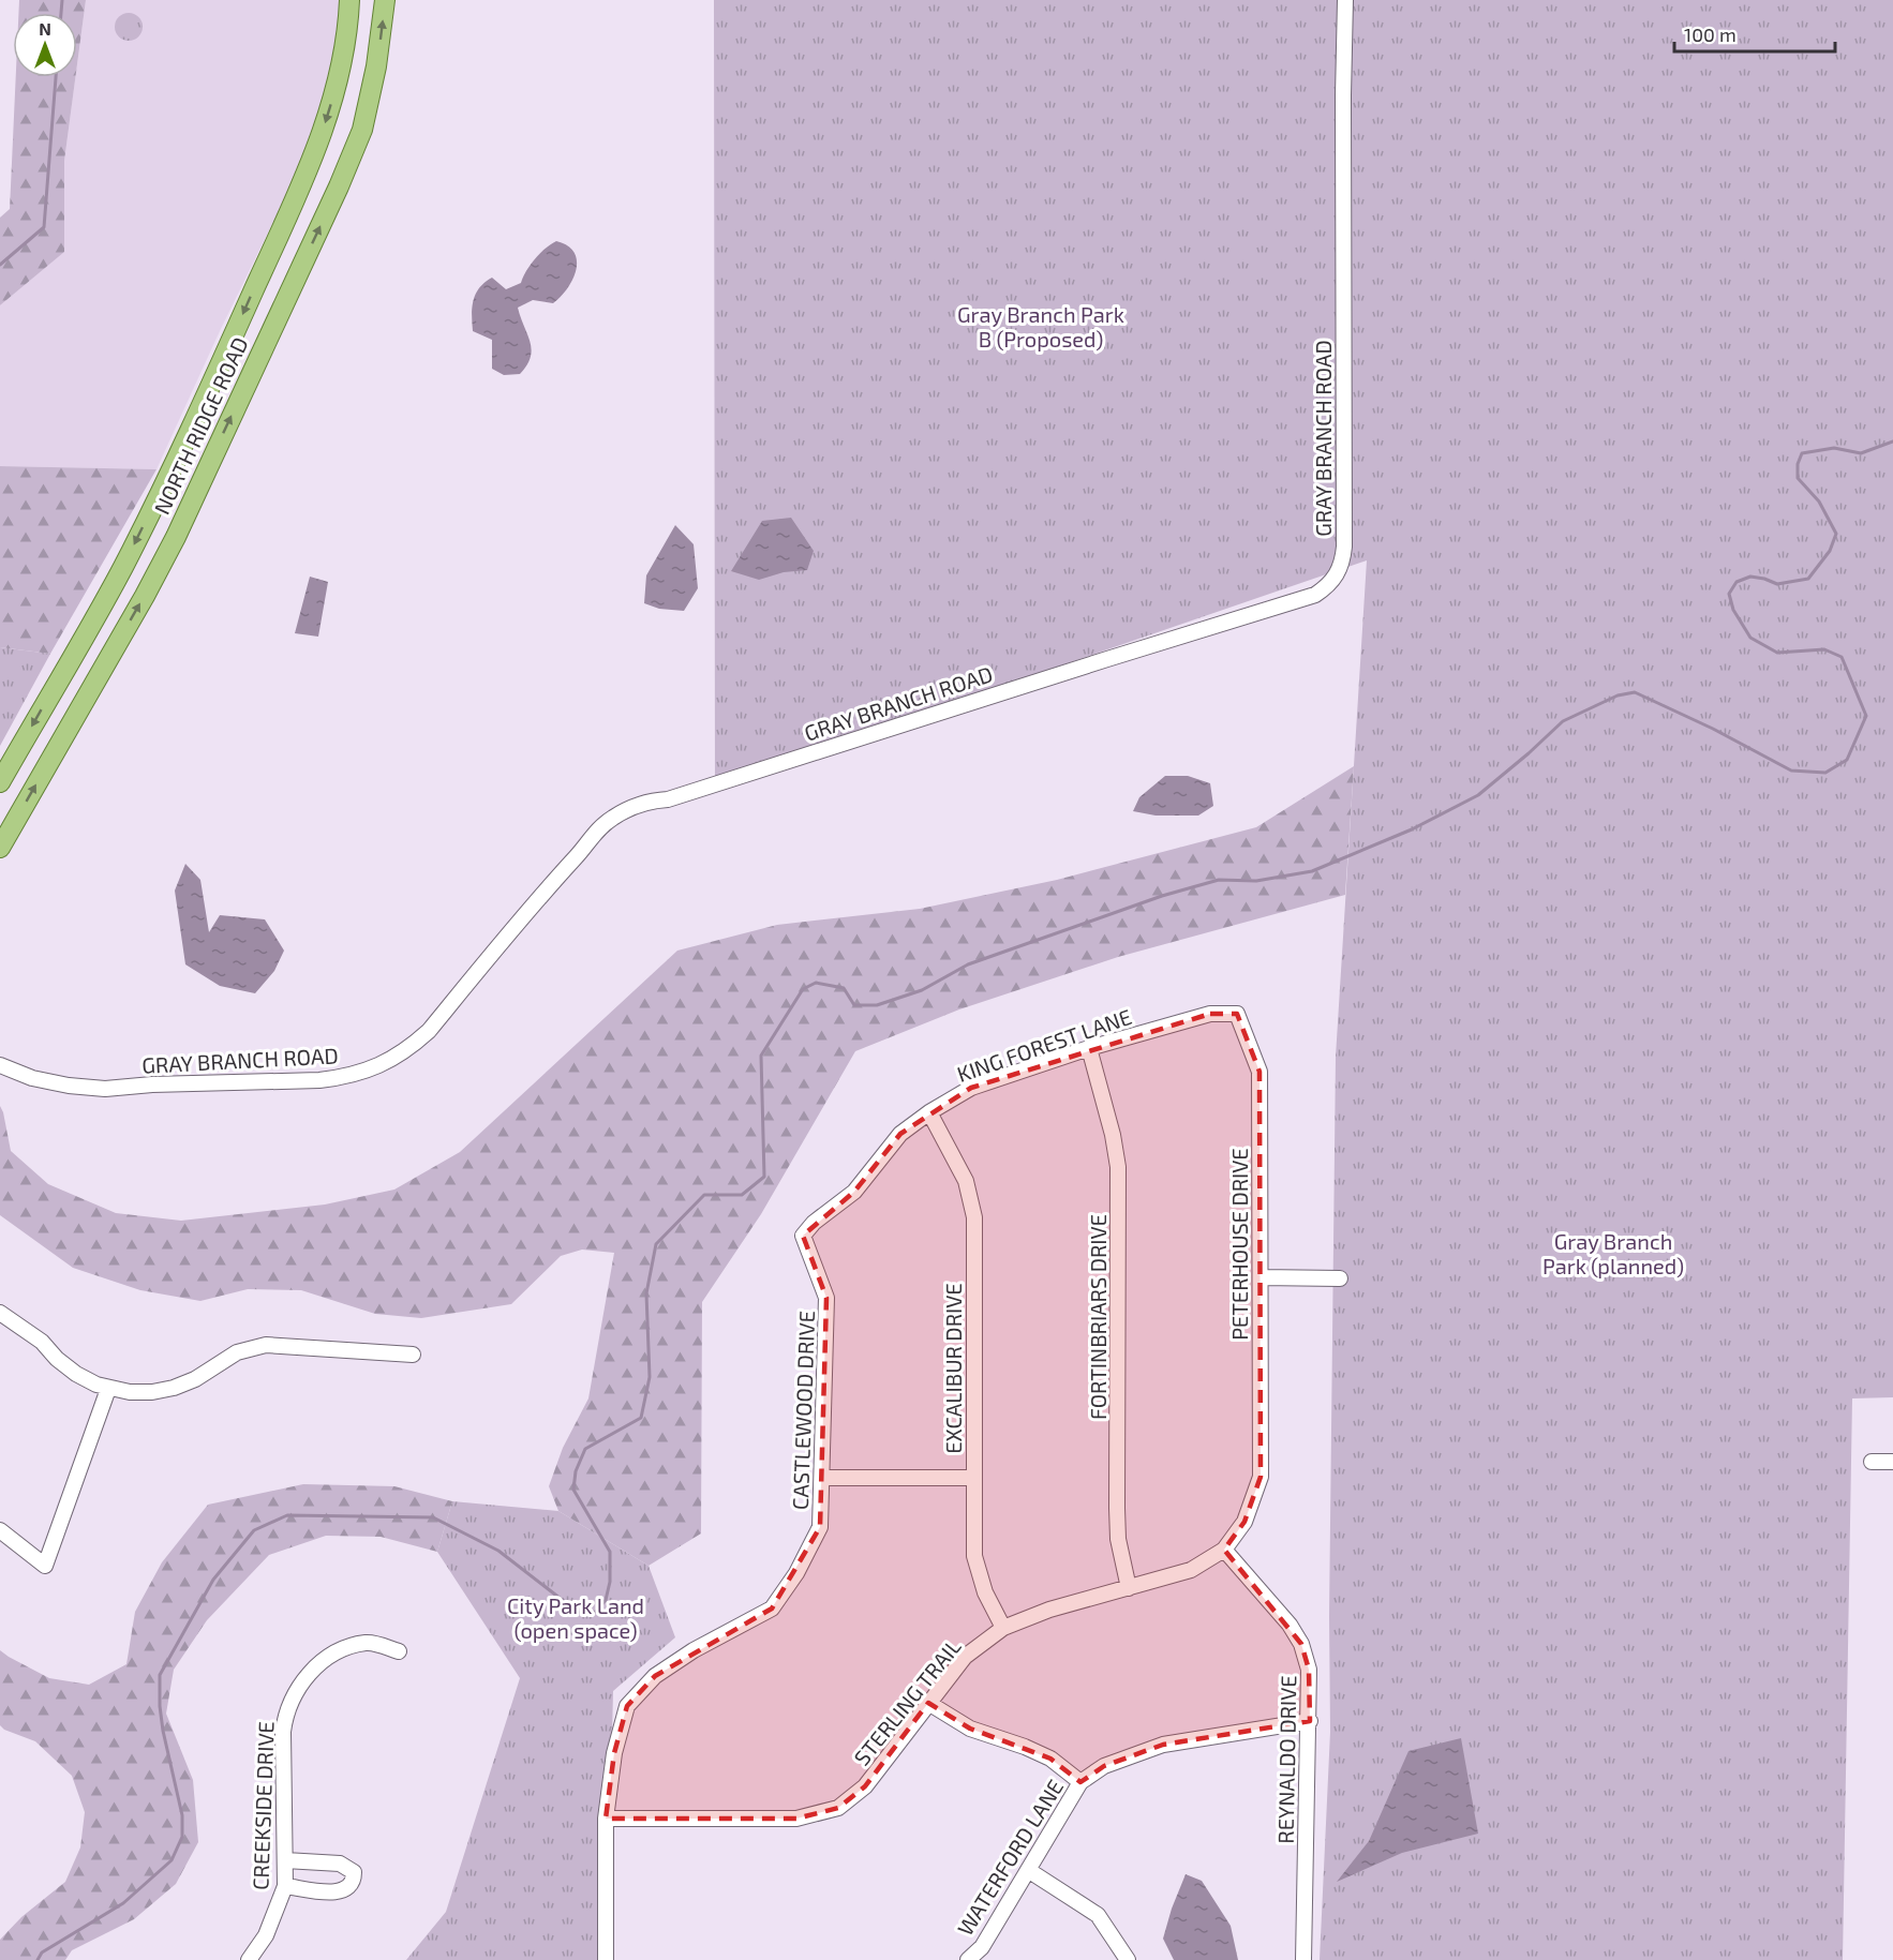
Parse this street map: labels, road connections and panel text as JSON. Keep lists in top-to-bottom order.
{
  "streets": {
    "main road": ["NORTH RIDGE ROAD"],
    "street": [
      "GRAY BRANCH ROAD",
      "KING FOREST LANE",
      "PETERHOUSE DRIVE",
      "FORTINBRIARS DRIVE",
      "EXCALIBUR DRIVE",
      "CASTLEWOOD DRIVE",
      "STERLING TRAIL",
      "REYNALDO DRIVE",
      "CREEKSIDE DRIVE",
      "WATERFORD LANE"
    ]
  },
  "crossings": [
    ["KING FOREST LANE", "PETERHOUSE DRIVE"],
    ["KING FOREST LANE", "FORTINBRIARS DRIVE"],
    ["KING FOREST LANE", "EXCALIBUR DRIVE"],
    ["KING FOREST LANE", "CASTLEWOOD DRIVE"],
    ["PETERHOUSE DRIVE", "STERLING TRAIL"],
    ["FORTINBRIARS DRIVE", "STERLING TRAIL"],
    ["EXCALIBUR DRIVE", "STERLING TRAIL"],
    ["CASTLEWOOD DRIVE", "STERLING TRAIL"],
    ["STERLING TRAIL", "REYNALDO DRIVE"],
    ["REYNALDO DRIVE", "WATERFORD LANE"]
  ],
  "parks": ["Gray Branch Park B (Proposed)", "Gray Branch Park (planned)", "City Park Land (open space)"],
  "scale_bar": "100 m",
  "north": "top"
}
